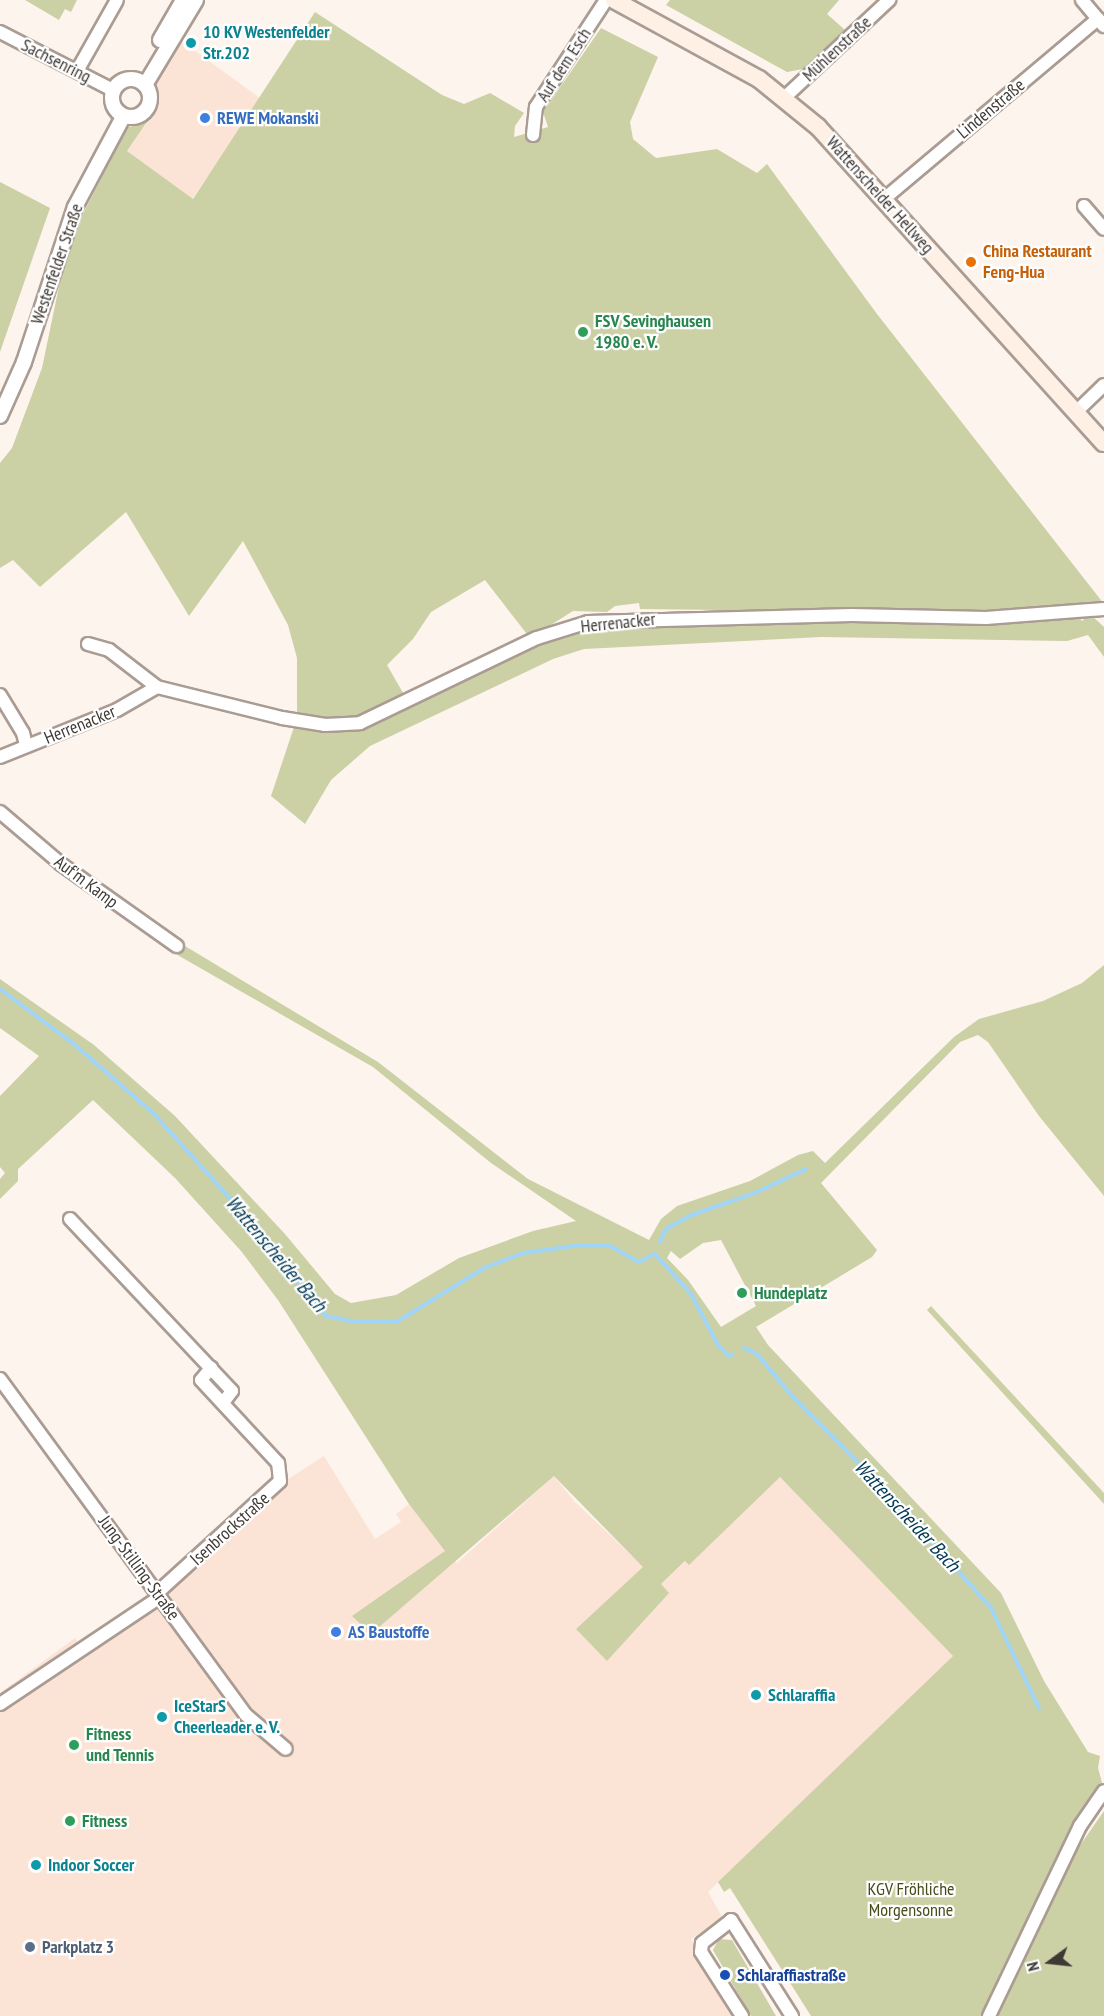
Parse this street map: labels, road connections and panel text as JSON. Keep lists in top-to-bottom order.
{
  "streets": {
    "main road": ["Wattenscheider Hellweg"],
    "street": [
      "Mühlenstraße",
      "Sachsenring",
      "Auf dem Esch",
      "Lindenstraße",
      "Westenfelder Straße",
      "Herrenacker",
      "Auf'm Kamp",
      "Isenbrockstraße",
      "Jung-Stilling-Straße"
    ]
  },
  "crossings": [
    ["Mühlenstraße", "Wattenscheider Hellweg"],
    ["Sachsenring", "Westenfelder Straße"],
    ["Lindenstraße", "Wattenscheider Hellweg"],
    ["Isenbrockstraße", "Jung-Stilling-Straße"]
  ],
  "water": ["Wattenscheider Bach"],
  "parks": ["KGV Fröhliche Morgensonne"],
  "places": [
    "10 KV Westenfelder Str.202",
    "REWE Mokanski",
    "China Restaurant Feng-Hua",
    "FSV Sevinghausen 1980 e. V.",
    "Hundeplatz",
    "AS Baustoffe",
    "Schlaraffia",
    "IceStarS Cheerleader e. V.",
    "Fitness und Tennis",
    "Fitness",
    "Indoor Soccer",
    "Parkplatz 3",
    "Schlaraffiastraße"
  ],
  "north": "left"
}
